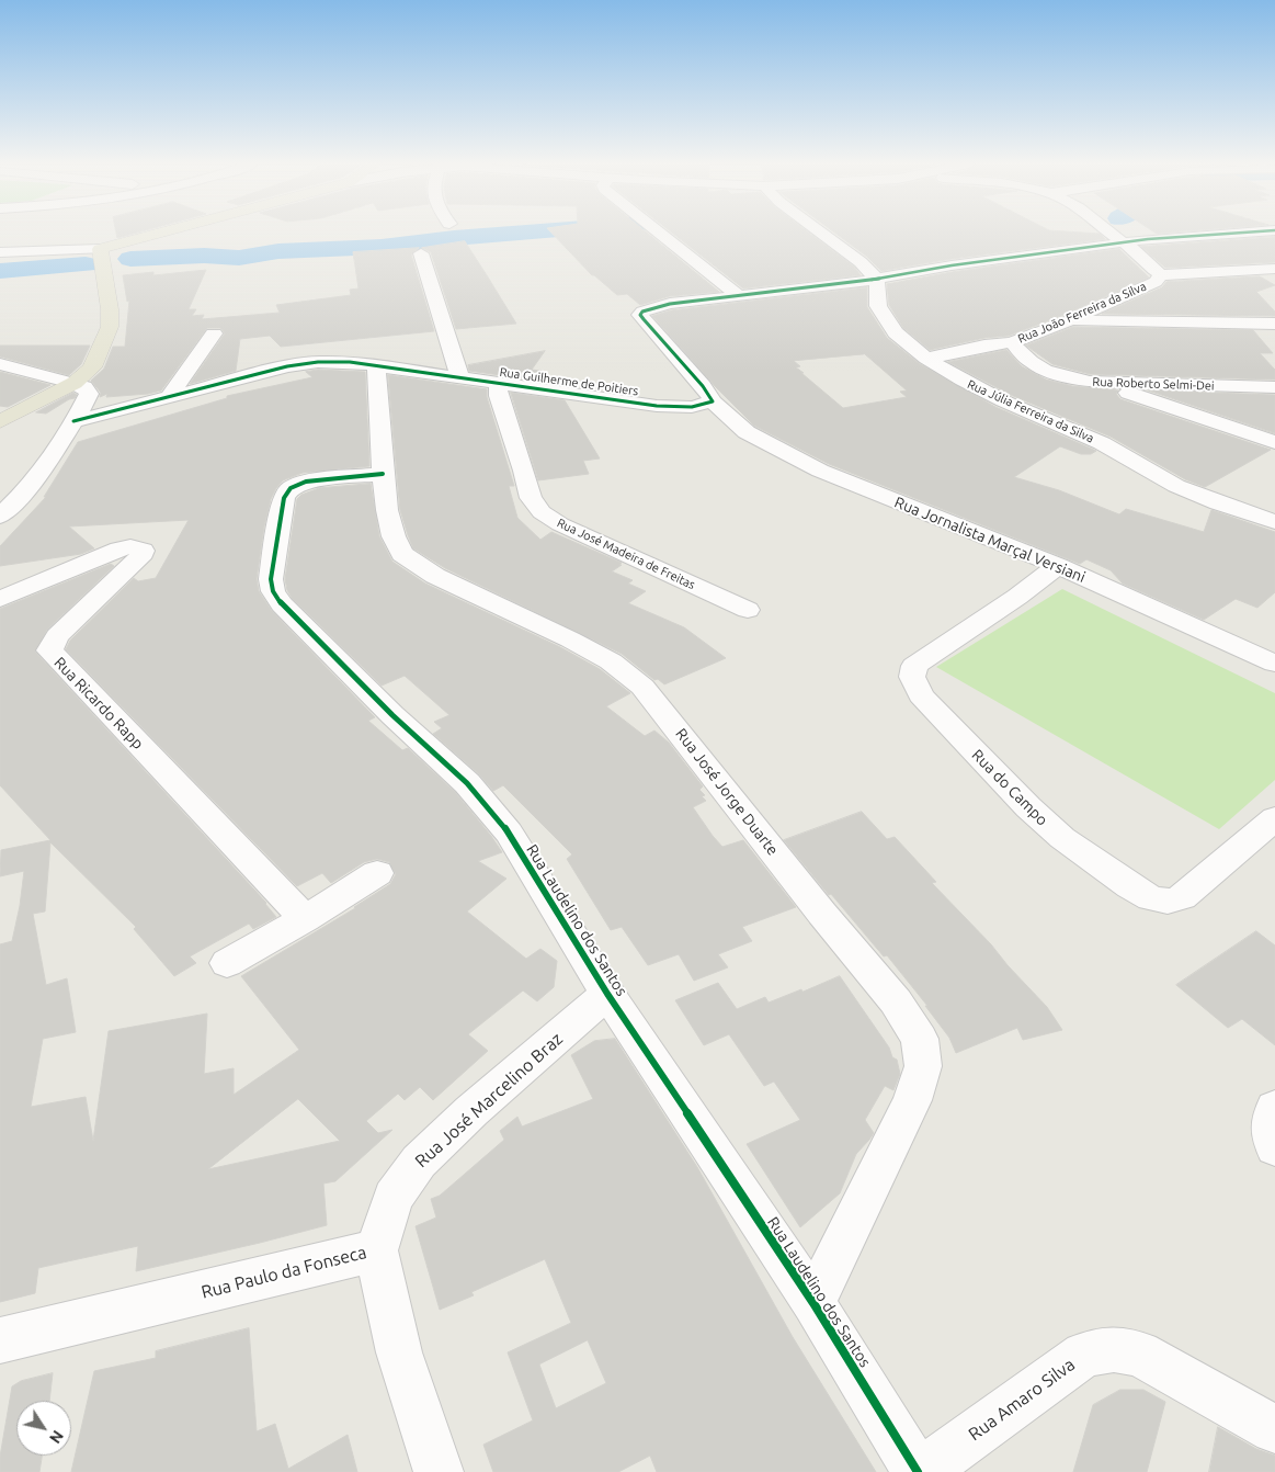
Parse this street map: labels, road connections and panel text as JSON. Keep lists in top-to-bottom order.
{
  "streets": {
    "street": [
      "Rua João Ferreira da Silva",
      "Rua Guilherme de Poitiers",
      "Rua Roberto Selmi-Dei",
      "Rua Júlia Ferreira da Silva",
      "Rua Jornalista Marçal Versiani",
      "Rua José Madeira de Freitas",
      "Rua Ricardo Rapp",
      "Rua do Campo",
      "Rua José Jorge Duarte",
      "Rua Laudelino dos Santos",
      "Rua José Marcelino Braz",
      "Rua Paulo da Fonseca",
      "Rua Amaro Silva"
    ]
  },
  "crossings": [
    ["Rua João Ferreira da Silva", "Rua Roberto Selmi-Dei"],
    ["Rua João Ferreira da Silva", "Rua Júlia Ferreira da Silva"],
    ["Rua Guilherme de Poitiers", "Rua Jornalista Marçal Versiani"],
    ["Rua Guilherme de Poitiers", "Rua José Madeira de Freitas"],
    ["Rua Guilherme de Poitiers", "Rua José Jorge Duarte"],
    ["Rua Jornalista Marçal Versiani", "Rua do Campo"],
    ["Rua José Jorge Duarte", "Rua Laudelino dos Santos"],
    ["Rua Laudelino dos Santos", "Rua José Marcelino Braz"],
    ["Rua José Marcelino Braz", "Rua Paulo da Fonseca"]
  ],
  "north": "bottom right"
}
